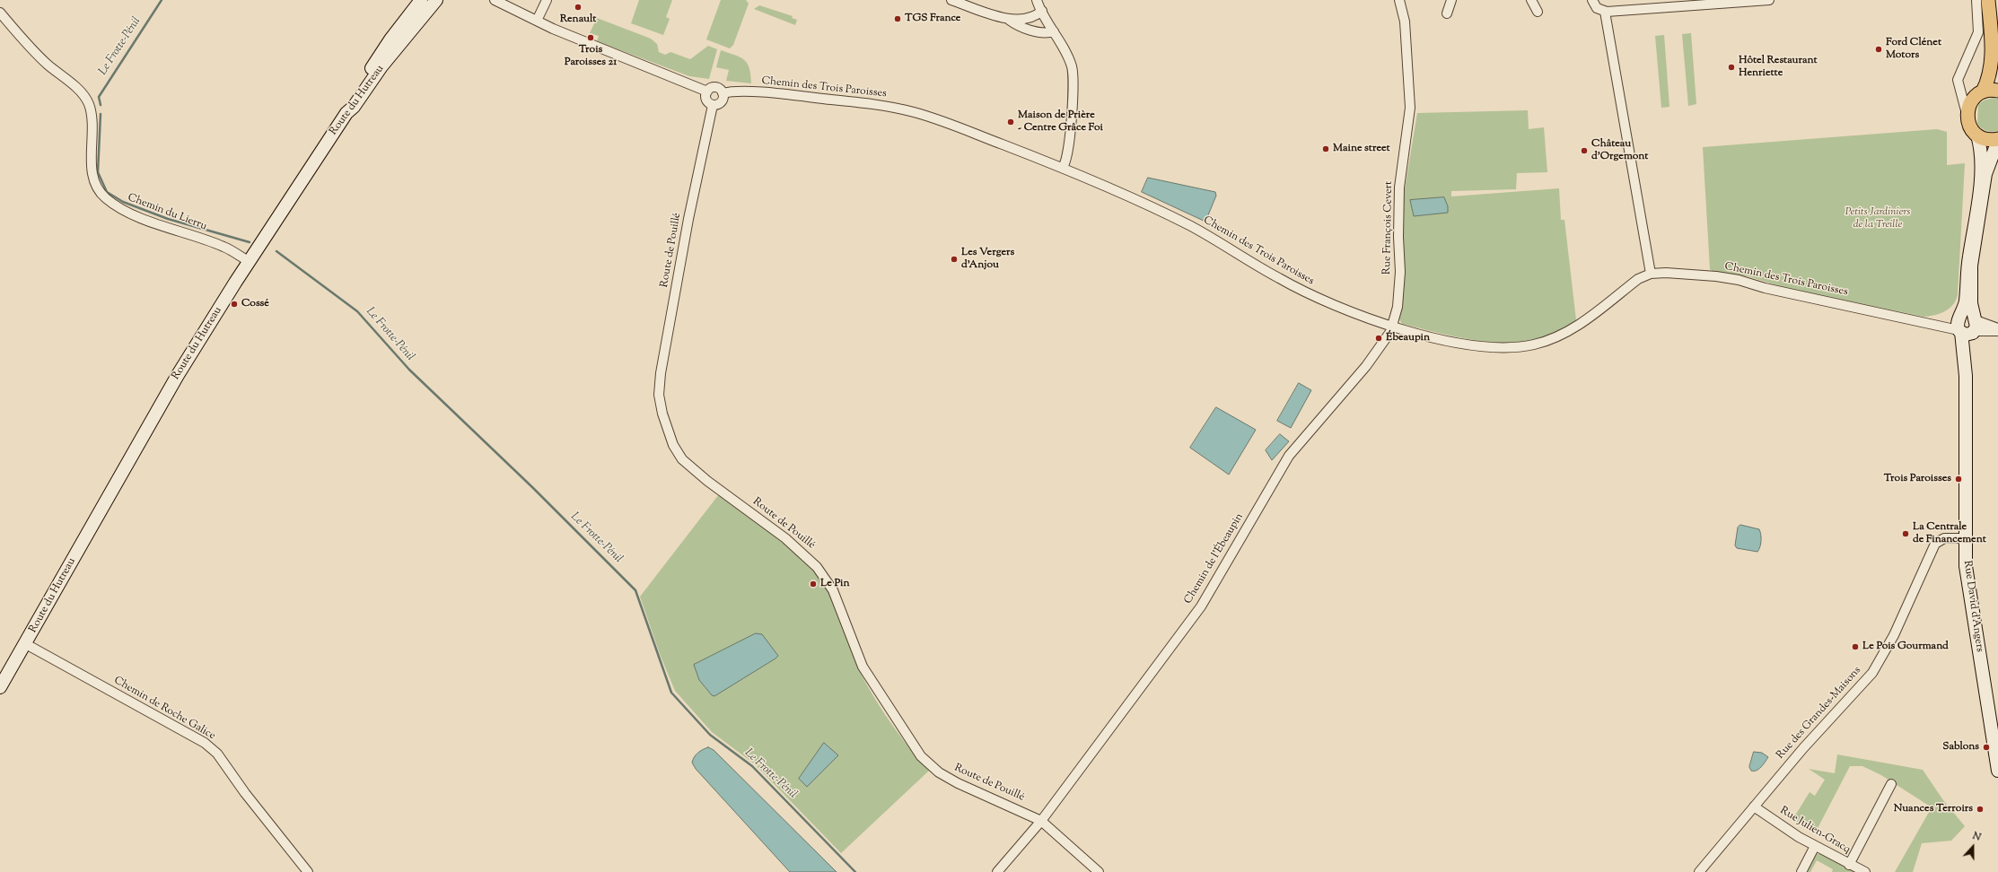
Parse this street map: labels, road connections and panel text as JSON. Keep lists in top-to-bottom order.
{
  "streets": {
    "street": [
      "Chemin des Trois Paroisses",
      "Route du Hutreau",
      "Chemin du Lierru",
      "Rue François Cevert",
      "Route de Pouillé",
      "Chemin de l'Ébeaupin",
      "Rue David d'Angers",
      "Chemin de Roche Galice",
      "Rue des Grandes-Maisons",
      "Rue Julien-Gracq"
    ]
  },
  "crossings": [
    ["Chemin des Trois Paroisses", "Rue François Cevert"],
    ["Chemin des Trois Paroisses", "Route de Pouillé"],
    ["Chemin des Trois Paroisses", "Chemin de l'Ébeaupin"],
    ["Chemin des Trois Paroisses", "Rue David d'Angers"],
    ["Route du Hutreau", "Chemin du Lierru"],
    ["Route du Hutreau", "Chemin de Roche Galice"],
    ["Rue François Cevert", "Chemin de l'Ébeaupin"],
    ["Route de Pouillé", "Chemin de l'Ébeaupin"],
    ["Rue David d'Angers", "Rue des Grandes-Maisons"],
    ["Rue des Grandes-Maisons", "Rue Julien-Gracq"]
  ],
  "water": ["Le Frotte-Pénil"],
  "parks": ["Petits Jardiniers de la Treille"],
  "places": [
    "Renault",
    "TGS France",
    "Trois Paroisses 21",
    "Ford Clénet Motors",
    "Hôtel Restaurant Henriette",
    "Maison de Prière - Centre Grâce Foi",
    "Maine street",
    "Château d'Orgemont",
    "Les Vergers d'Anjou",
    "Cossé",
    "Ébeaupin",
    "Trois Paroisses",
    "La Centrale de Financement",
    "Le Pin",
    "Le Pois Gourmand",
    "Sablons",
    "Nuances Terroirs"
  ],
  "north": "top"
}
